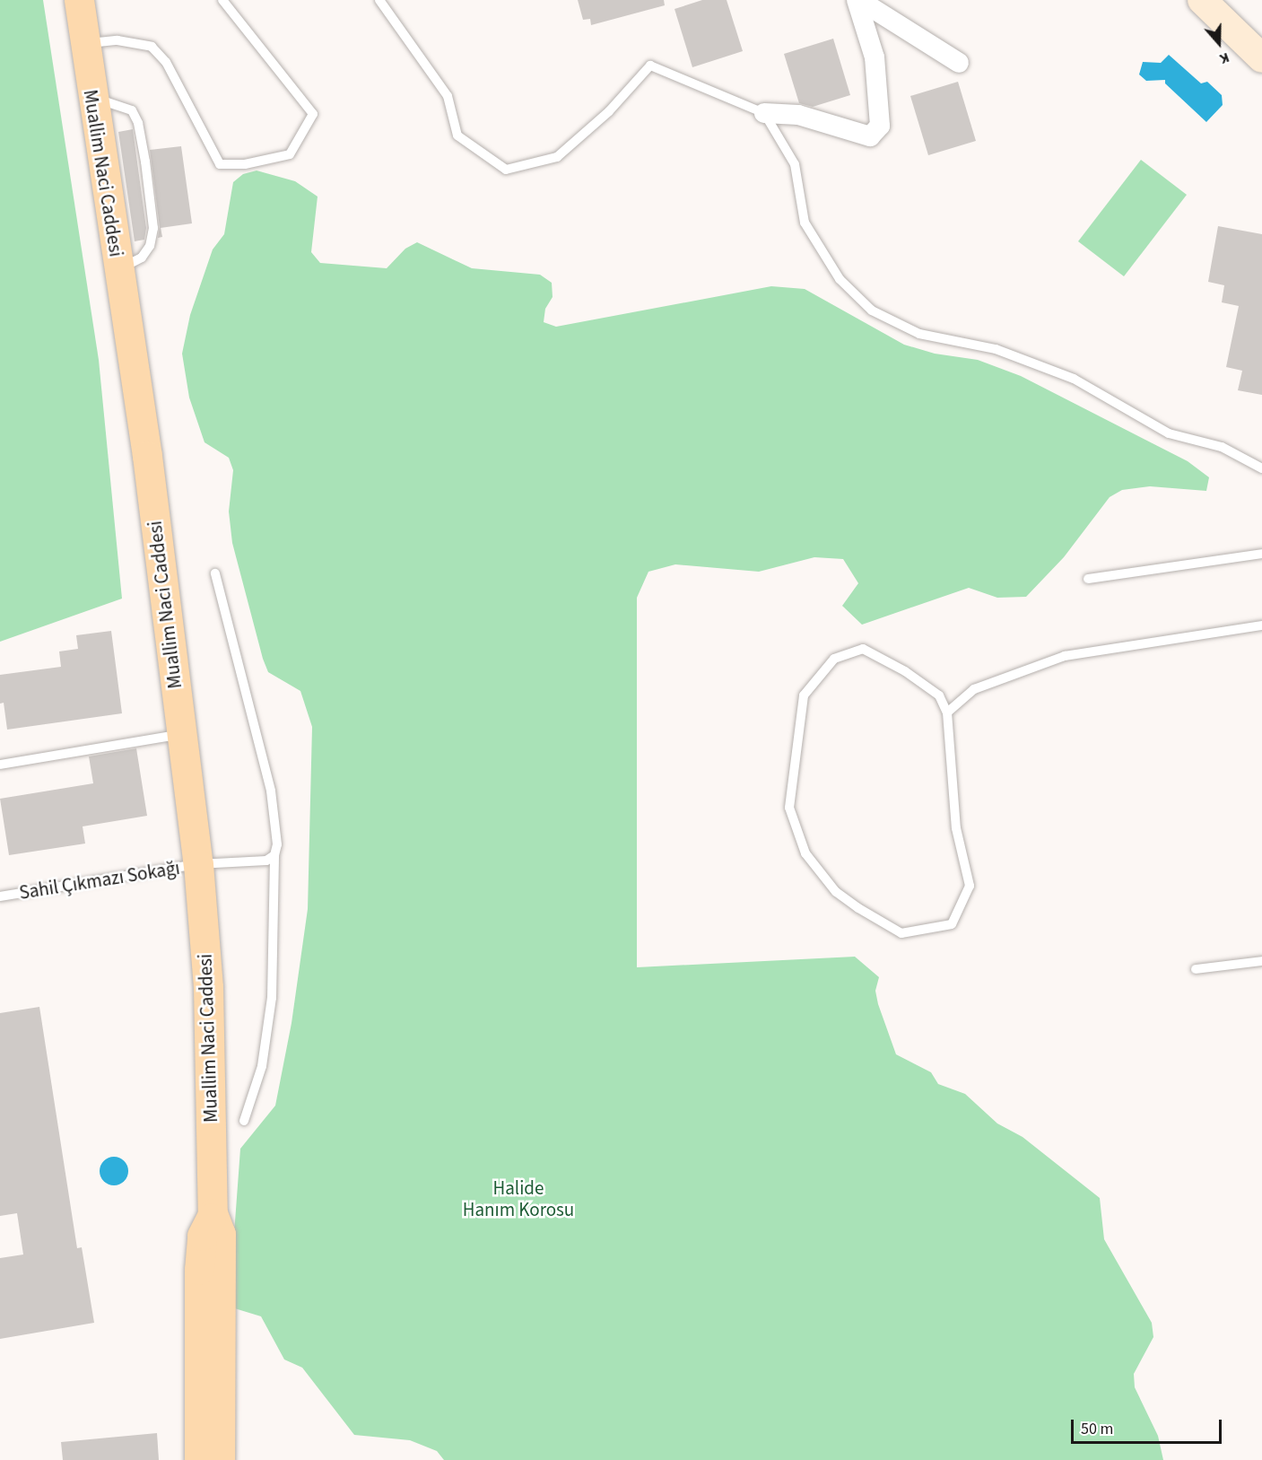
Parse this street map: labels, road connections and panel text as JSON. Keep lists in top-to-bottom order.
{
  "streets": {
    "main road": ["Muallim Naci Caddesi"],
    "lane": ["Sahil Çıkmazı Sokağı"]
  },
  "crossings": [
    ["Muallim Naci Caddesi", "Sahil Çıkmazı Sokağı"]
  ],
  "parks": ["Halide Hanım Korosu"],
  "scale_bar": "50 m",
  "north": "bottom"
}
